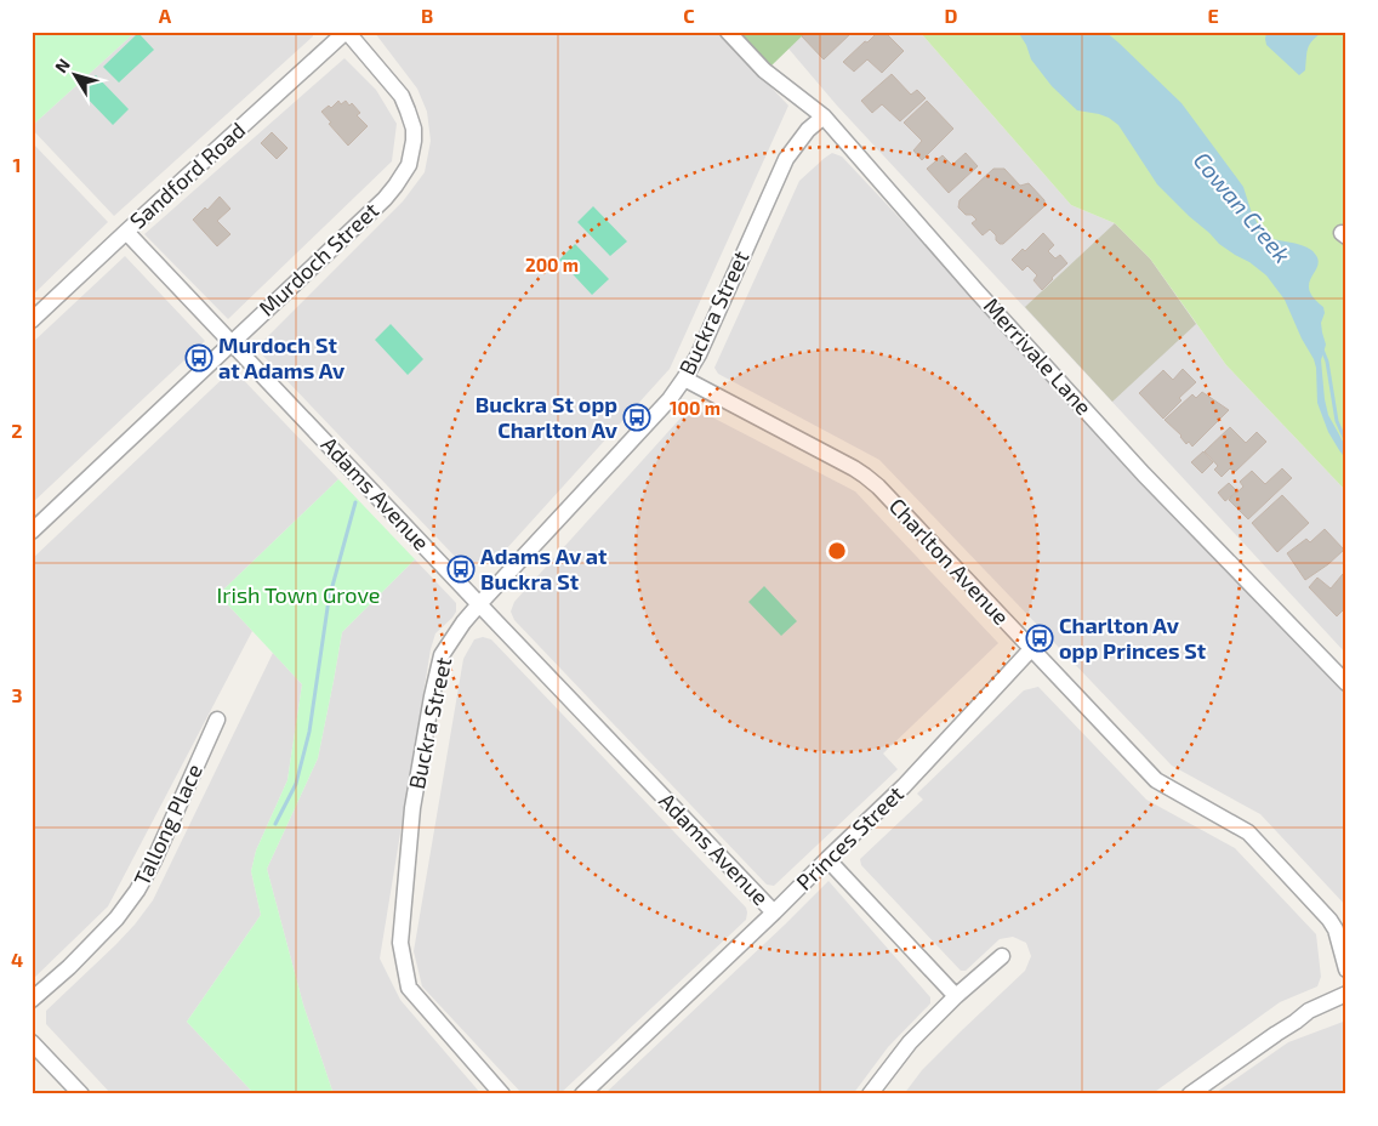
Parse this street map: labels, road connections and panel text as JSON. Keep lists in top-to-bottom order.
{
  "streets": {
    "street": [
      "Sandford Road",
      "Murdoch Street",
      "Buckra Street",
      "Merrivale Lane",
      "Adams Avenue",
      "Charlton Avenue",
      "Tallong Place",
      "Princes Street"
    ]
  },
  "crossings": [
    ["Sandford Road", "Murdoch Street"],
    ["Sandford Road", "Adams Avenue"],
    ["Murdoch Street", "Adams Avenue"],
    ["Buckra Street", "Merrivale Lane"],
    ["Buckra Street", "Adams Avenue"],
    ["Buckra Street", "Charlton Avenue"],
    ["Adams Avenue", "Princes Street"],
    ["Charlton Avenue", "Princes Street"]
  ],
  "water": ["Cowan Creek"],
  "parks": ["Irish Town Grove"],
  "places": {
    "bus stop": [
      "Murdoch St at Adams Av",
      "Buckra St opp Charlton Av",
      "Adams Av at Buckra St",
      "Charlton Av opp Princes St"
    ]
  },
  "north": "top left",
  "grid": {
    "columns": [
      "A",
      "B",
      "C",
      "D",
      "E"
    ],
    "rows": [
      "1",
      "2",
      "3",
      "4"
    ]
  },
  "rings": ["200 m", "100 m"]
}
